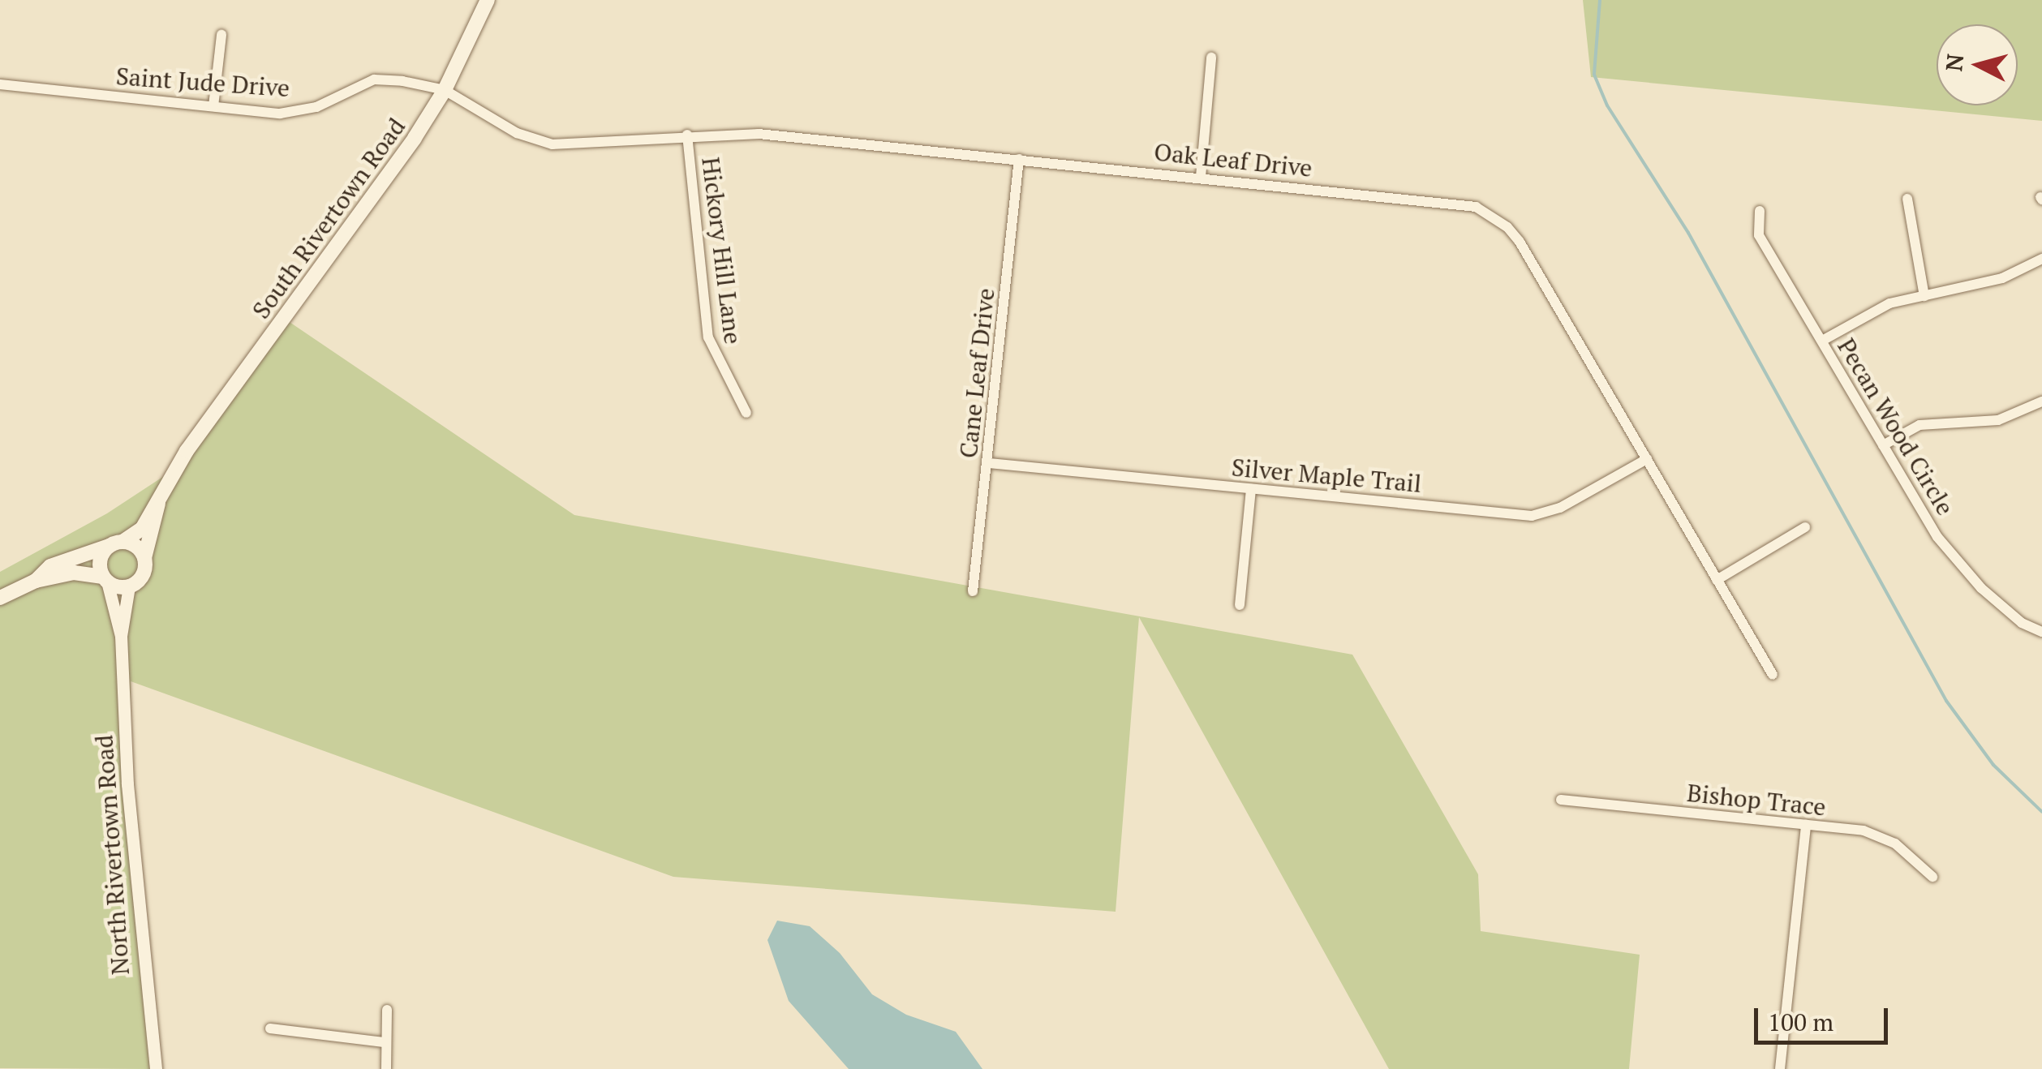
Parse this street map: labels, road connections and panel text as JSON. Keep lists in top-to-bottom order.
{
  "streets": {
    "main road": ["South Rivertown Road"],
    "street": [
      "Saint Jude Drive",
      "Oak Leaf Drive",
      "Hickory Hill Lane",
      "Cane Leaf Drive",
      "Pecan Wood Circle",
      "Silver Maple Trail",
      "Bishop Trace",
      "North Rivertown Road"
    ]
  },
  "crossings": [
    ["Saint Jude Drive", "Oak Leaf Drive"],
    ["Saint Jude Drive", "South Rivertown Road"],
    ["Oak Leaf Drive", "South Rivertown Road"],
    ["Oak Leaf Drive", "Hickory Hill Lane"],
    ["Oak Leaf Drive", "Cane Leaf Drive"],
    ["Oak Leaf Drive", "Silver Maple Trail"],
    ["Cane Leaf Drive", "Silver Maple Trail"]
  ],
  "scale_bar": "100 m",
  "north": "left"
}
